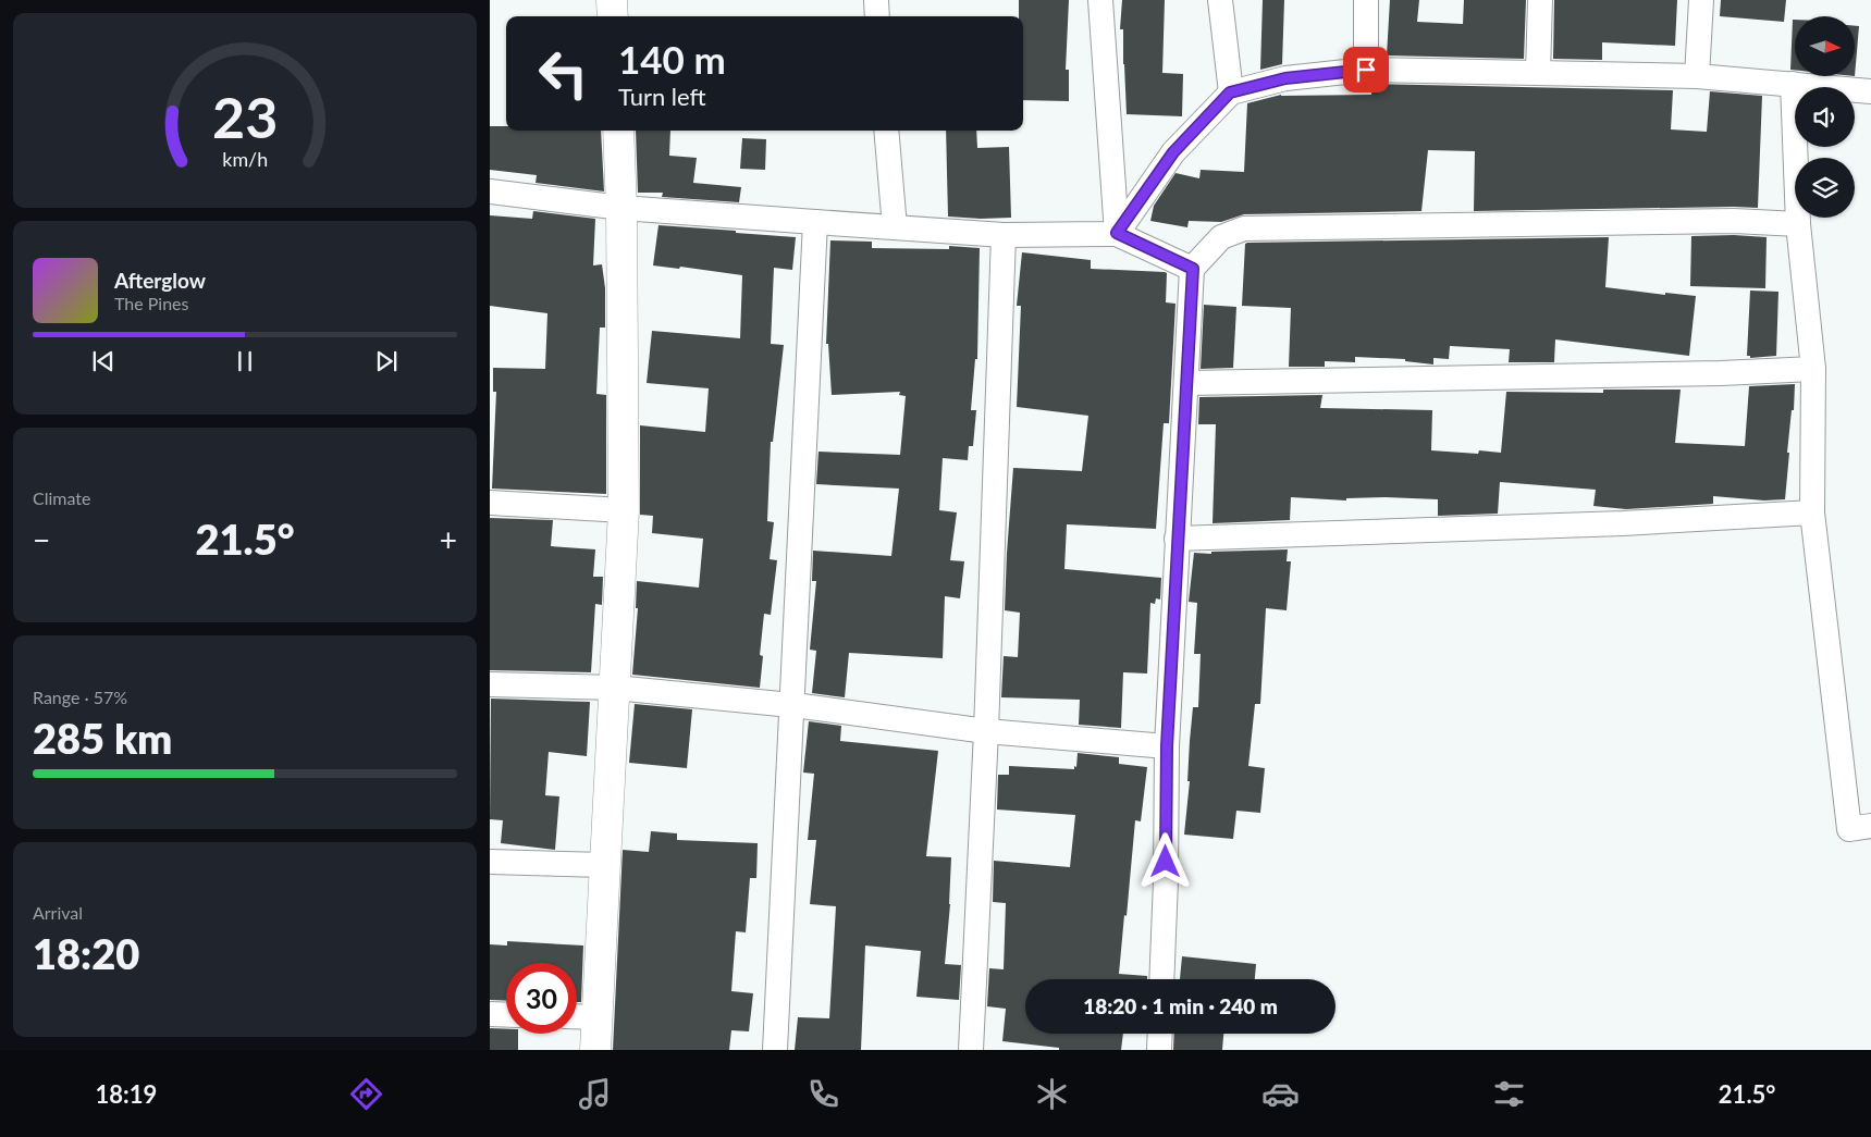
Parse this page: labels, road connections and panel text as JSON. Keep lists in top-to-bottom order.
{
  "north": "right",
  "page": {
    "turn": ["140 m", "Turn left"],
    "song": ["Afterglow", "The Pines"],
    "tile": [
      "Climate",
      ["Range · 57%", "285 km"],
      ["Arrival", "18:20"]
    ],
    "heat": ["−", "21.5°", "+"],
    "limit": "30",
    "trip": "18:20 · 1 min · 240 m",
    "tabs": ["18:19", "21.5°"],
    "gauge": ["23", "km/h"]
  }
}
